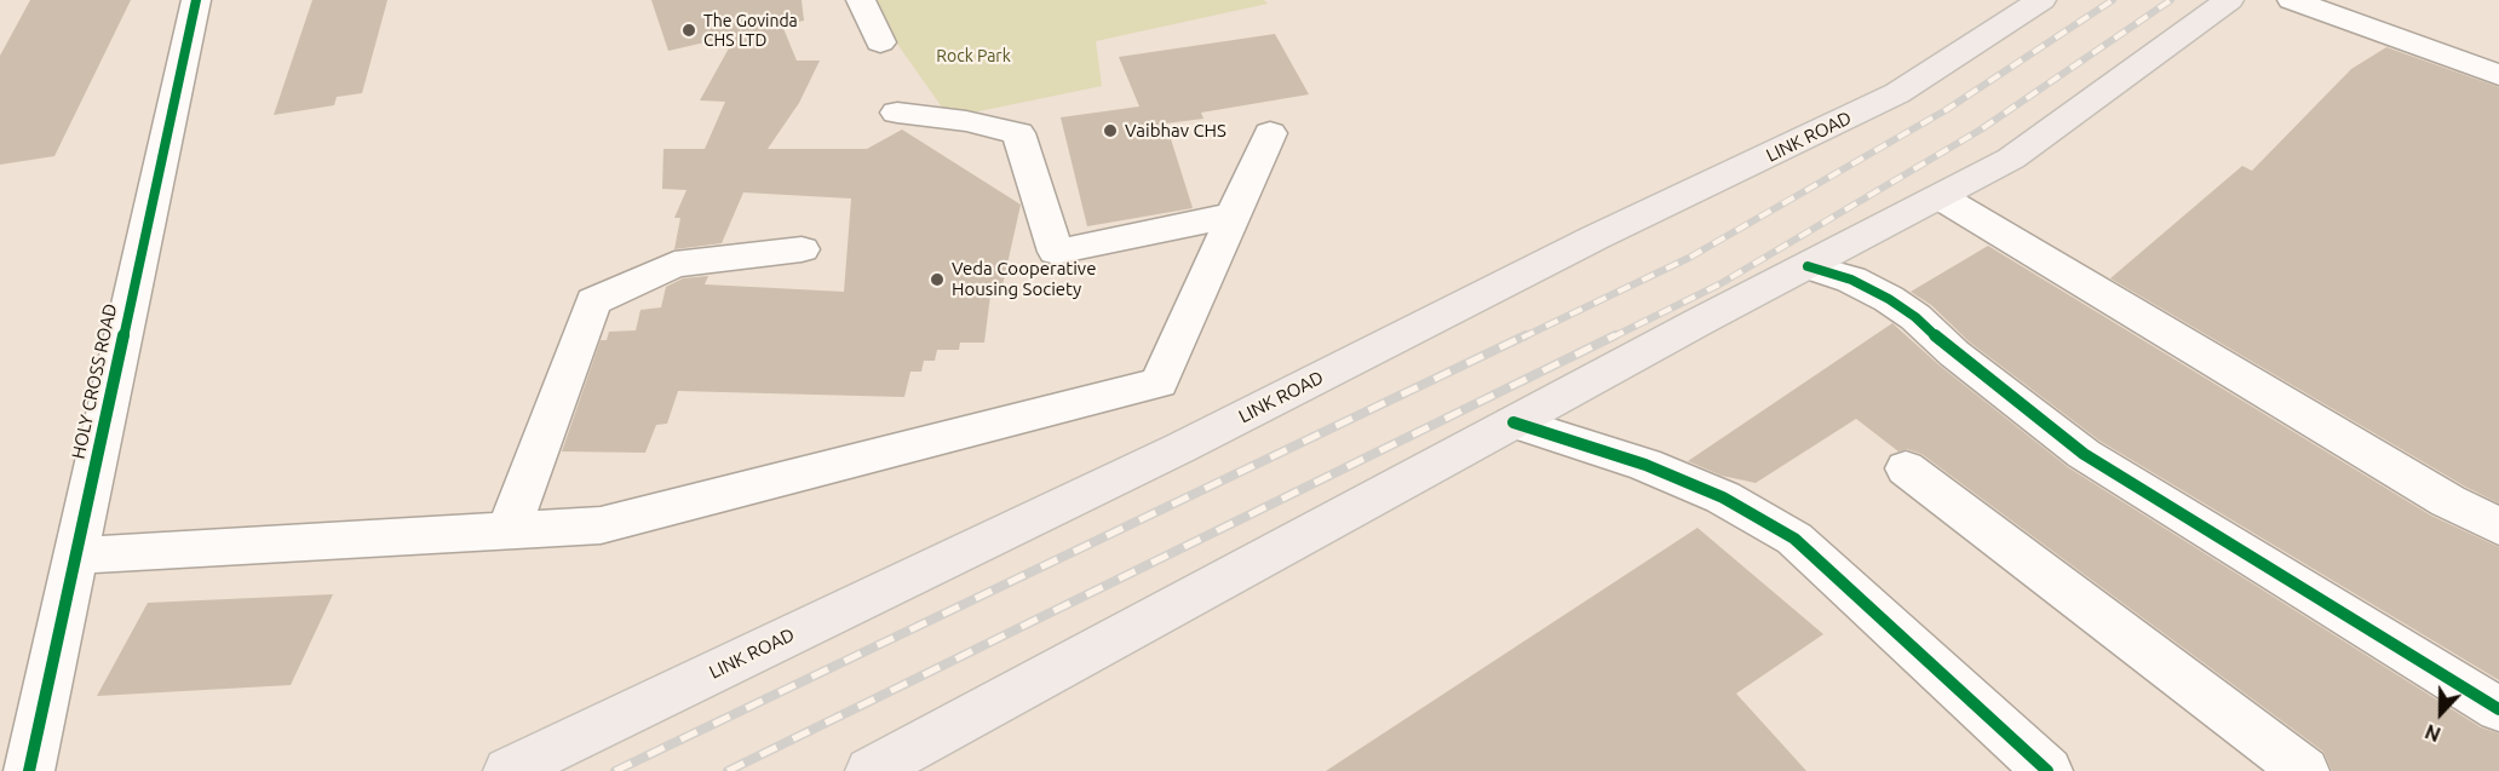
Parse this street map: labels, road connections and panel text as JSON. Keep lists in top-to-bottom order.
{
  "streets": {
    "main road": ["LINK ROAD"],
    "street": ["HOLY CROSS ROAD"]
  },
  "parks": ["Rock Park"],
  "places": ["The Govinda CHS LTD", "Vaibhav CHS", "Veda Cooperative Housing Society"],
  "north": "bottom"
}
